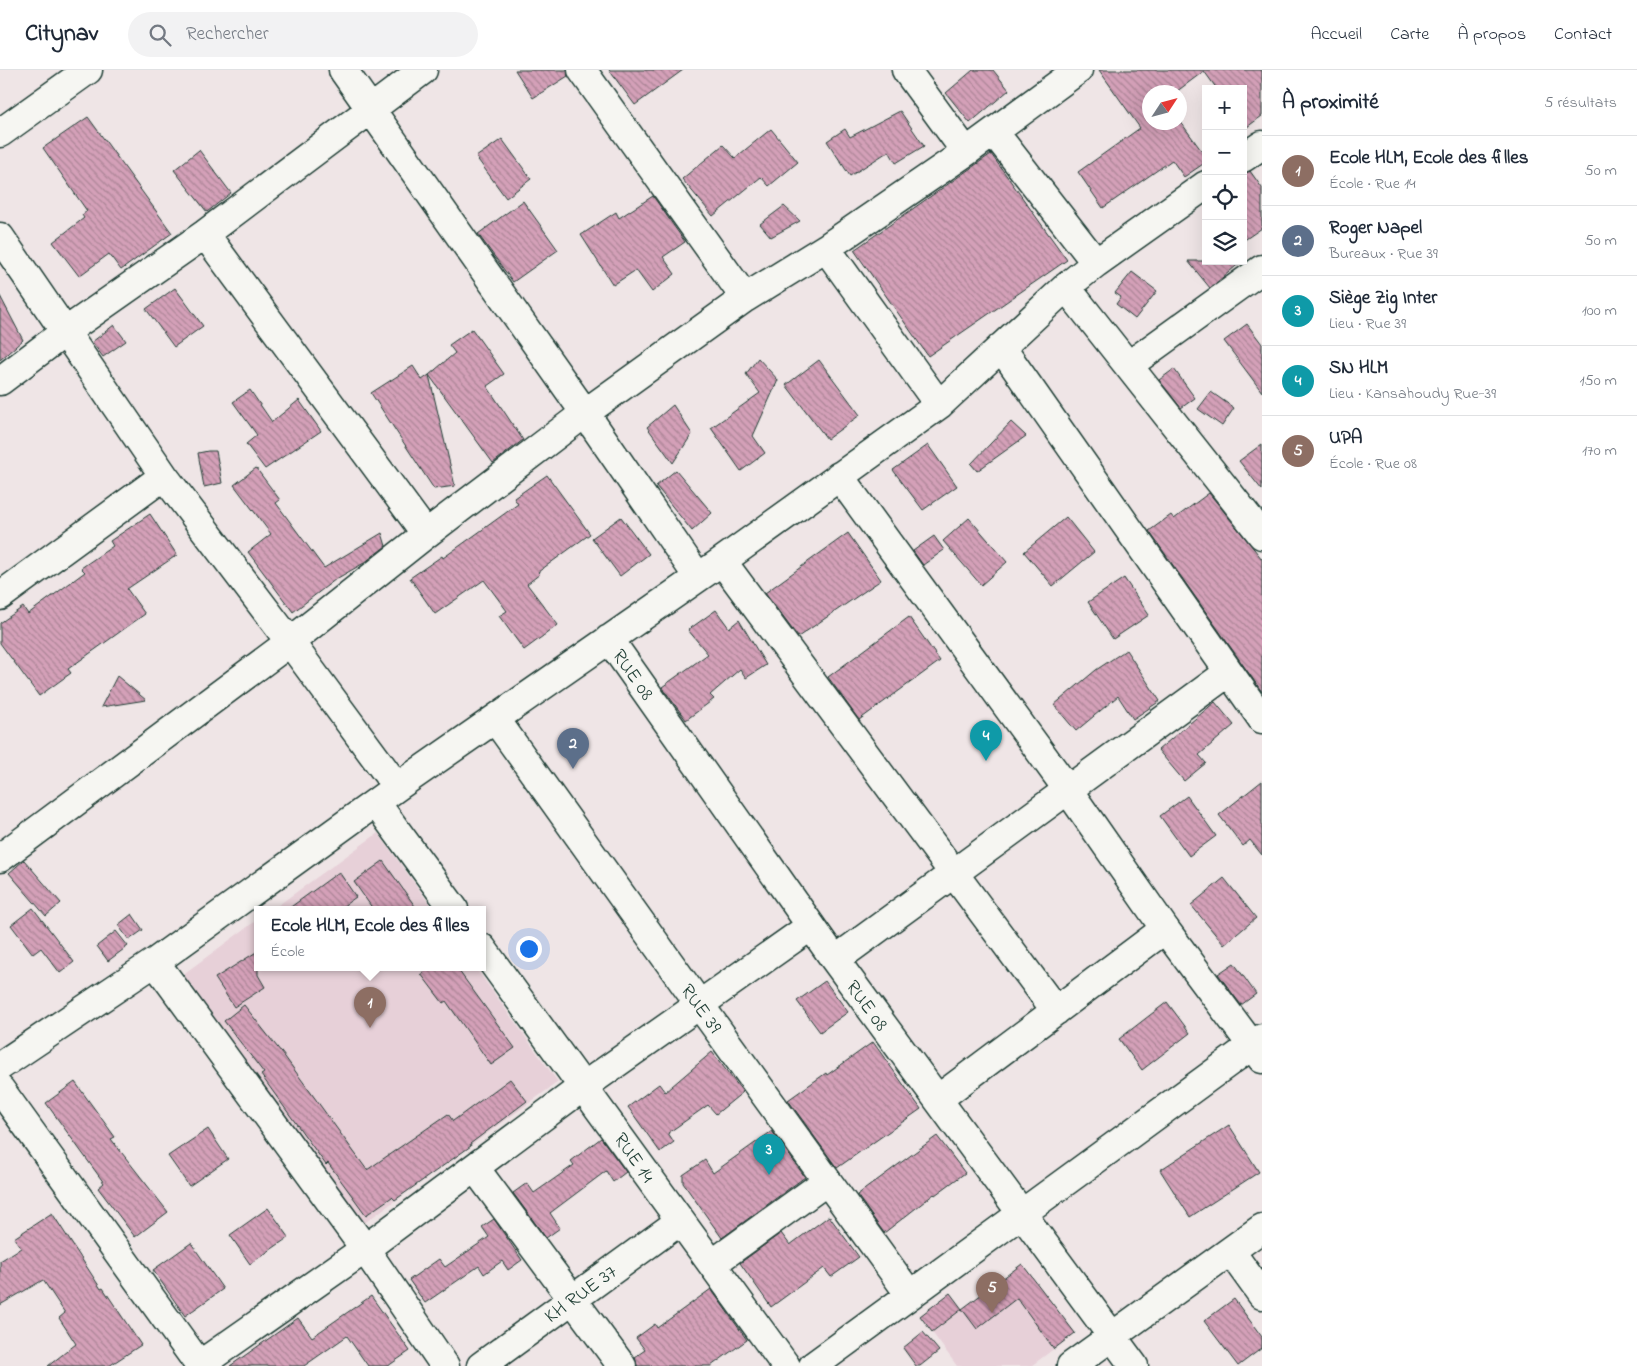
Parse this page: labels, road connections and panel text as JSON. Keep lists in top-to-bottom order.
{
  "streets": {
    "street": [
      "RUE 08",
      "RUE 39",
      "RUE 14",
      "KH RUE 37"
    ]
  },
  "crossings": [
    ["RUE 14", "KH RUE 37"]
  ],
  "north": "top right",
  "page": {
    "header": "Citynav",
    "search": "Rechercher",
    "nav": [
      "Accueil",
      "Carte",
      "À propos",
      "Contact"
    ],
    "heading": ["À proximité", "5 résultats"],
    "map_buttons": ["+", "−"],
    "list": [
      {
        "mark": "1",
        "name": "Ecole HLM, Ecole des filles",
        "note": "École · Rue 14",
        "value": "50 m"
      },
      {
        "mark": "2",
        "name": "Roger Napel",
        "note": "Bureaux · Rue 39",
        "value": "50 m"
      },
      {
        "mark": "3",
        "name": "Siège Zig Inter",
        "note": "Lieu · Rue 39",
        "value": "100 m"
      },
      {
        "mark": "4",
        "name": "SN HLM",
        "note": "Lieu · Kansahoudy Rue-39",
        "value": "150 m"
      },
      {
        "mark": "5",
        "name": "UPA",
        "note": "École · Rue 08",
        "value": "170 m"
      }
    ],
    "pins": [
      "4",
      "2",
      "1",
      "3",
      "5"
    ],
    "popup": ["Ecole HLM, Ecole des filles", "École"]
  }
}
